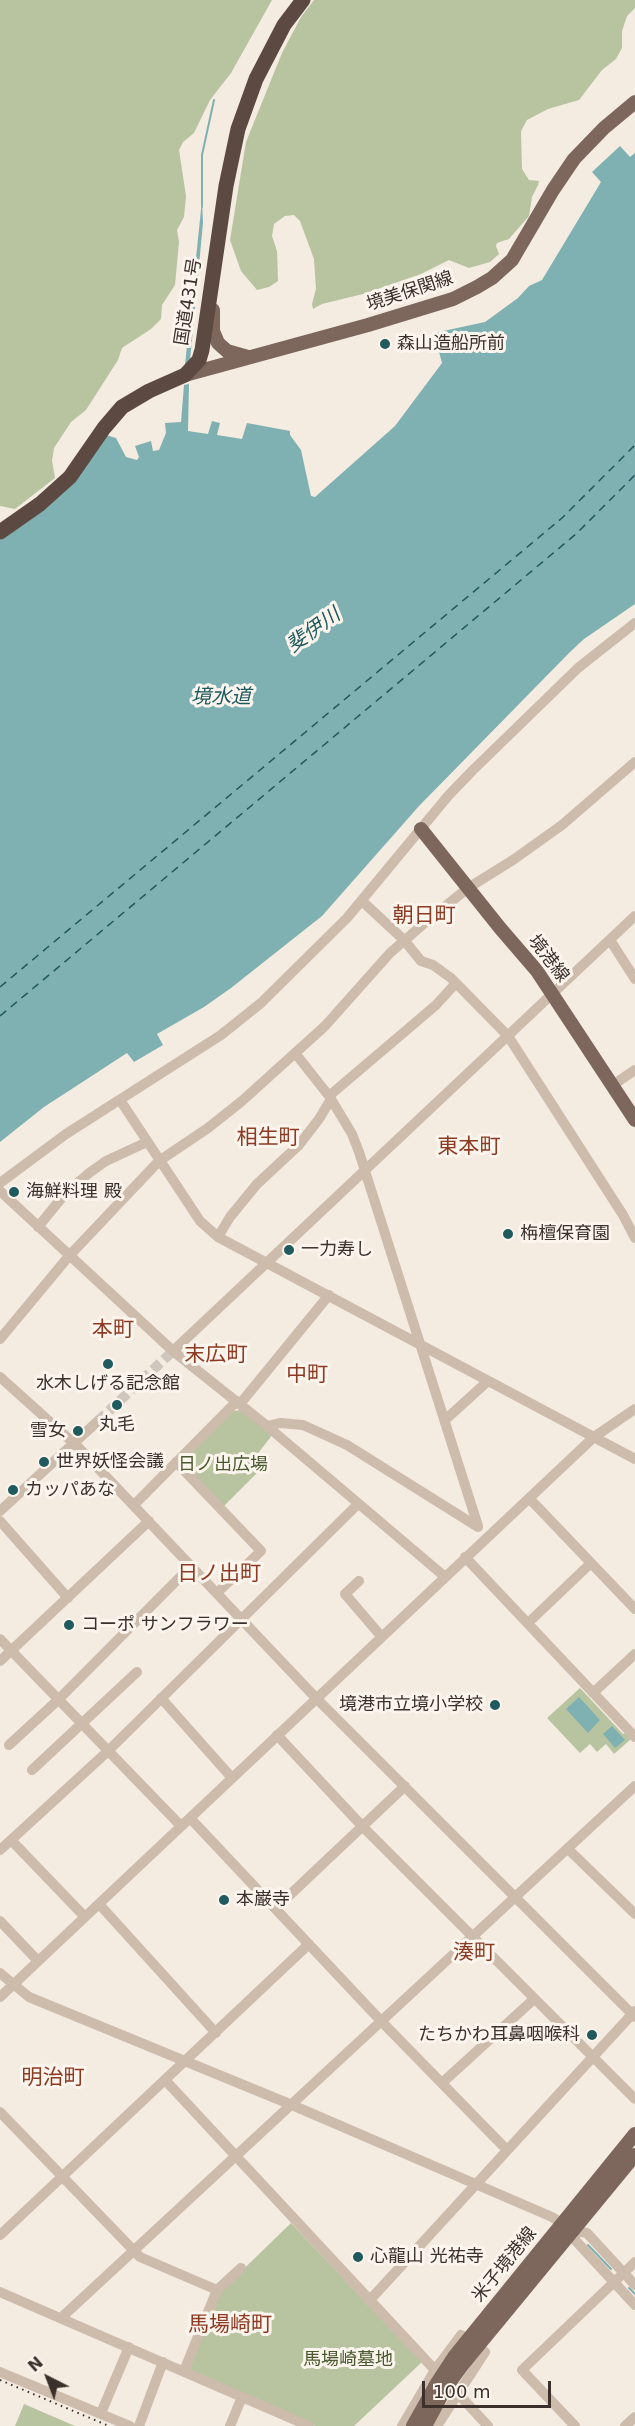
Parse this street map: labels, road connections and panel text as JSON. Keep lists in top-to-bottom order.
{
  "streets": {
    "highway": ["国道431号"],
    "main road": ["境美保関線", "境港線", "米子境港線"]
  },
  "crossings": [
    ["境美保関線", "国道431号"]
  ],
  "districts": [
    "朝日町",
    "相生町",
    "東本町",
    "本町",
    "末広町",
    "中町",
    "日ノ出町",
    "湊町",
    "明治町",
    "馬場崎町"
  ],
  "water": ["斐伊川", "境水道"],
  "parks": ["日ノ出広場", "馬場崎墓地"],
  "places": [
    "森山造船所前",
    "海鮮料理 殿",
    "栴檀保育園",
    "一力寿し",
    "水木しげる記念館",
    "丸毛",
    "雪女",
    "世界妖怪会議",
    "カッパあな",
    "コーポ サンフラワー",
    "境港市立境小学校",
    "本巌寺",
    "たちかわ耳鼻咽喉科",
    "心龍山 光祐寺"
  ],
  "scale_bar": "100 m",
  "north": "top left"
}
